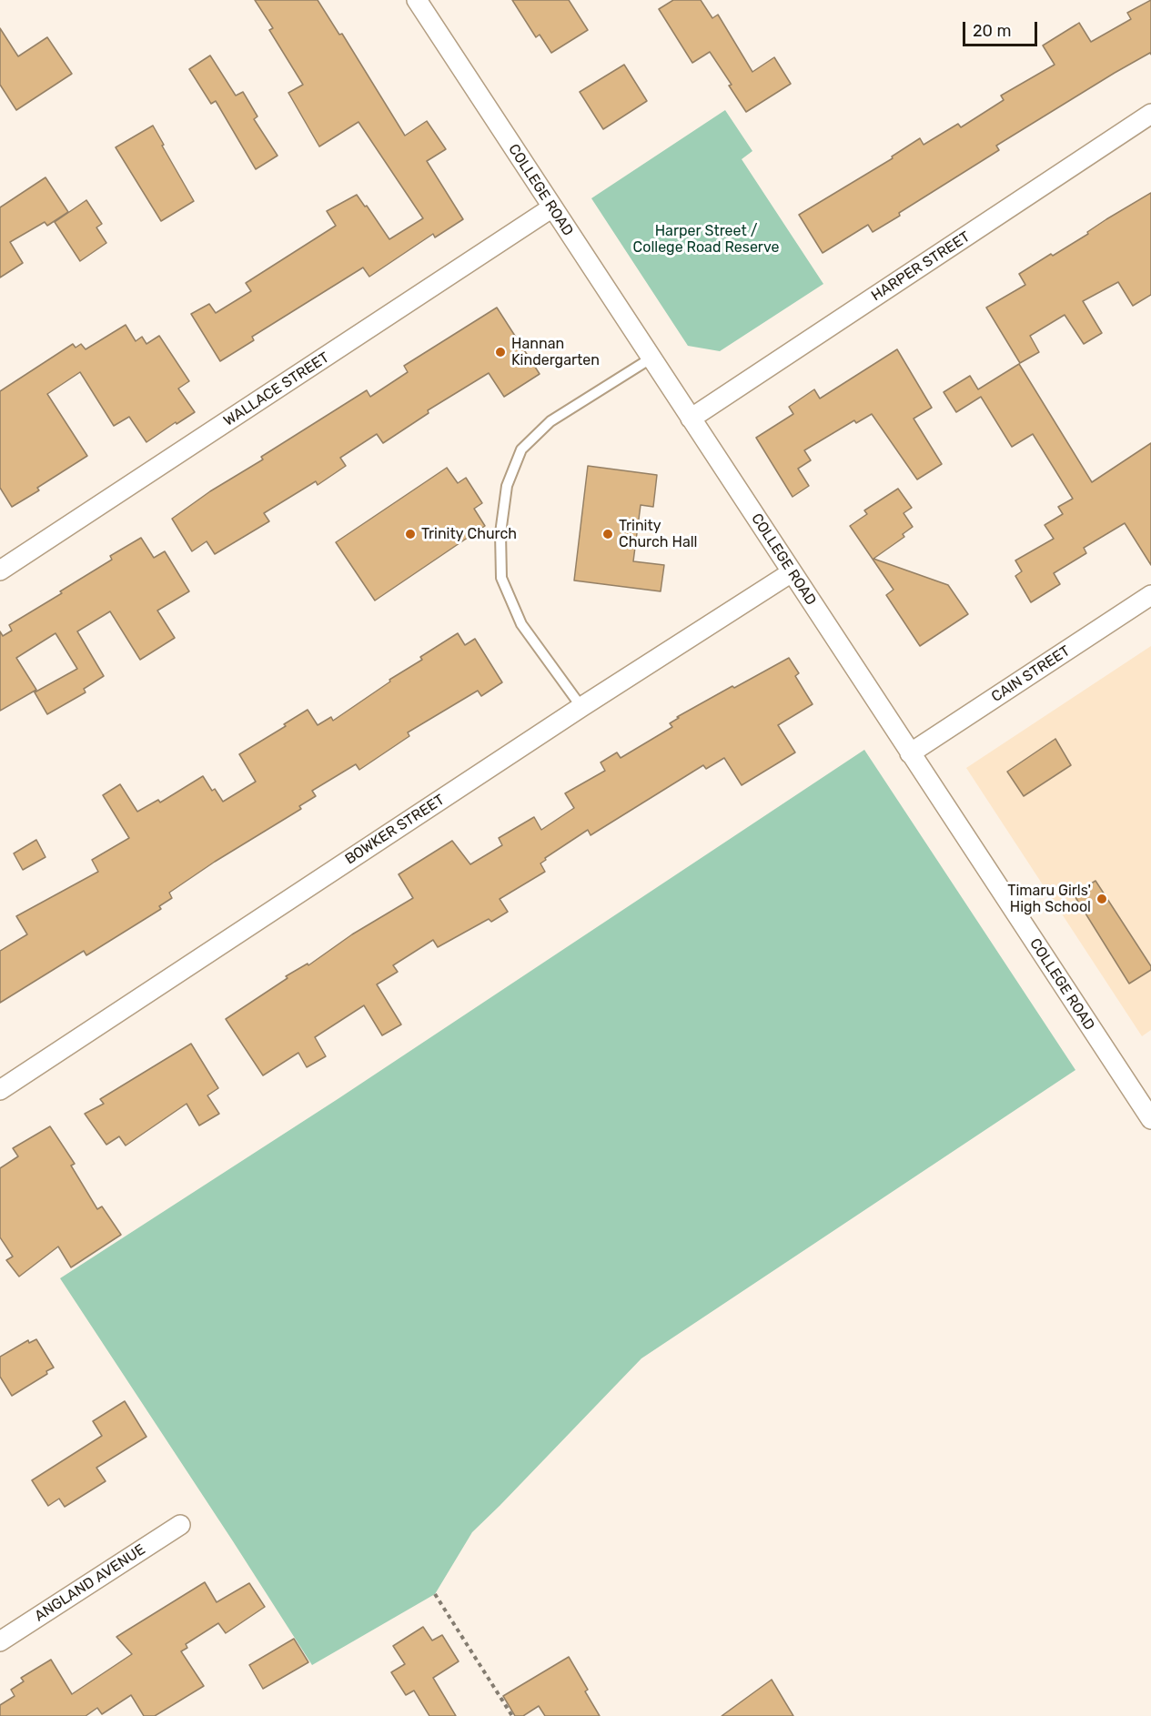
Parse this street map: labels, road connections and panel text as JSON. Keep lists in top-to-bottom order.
{
  "streets": {
    "street": [
      "COLLEGE ROAD",
      "HARPER STREET",
      "WALLACE STREET",
      "CAIN STREET",
      "BOWKER STREET",
      "ANGLAND AVENUE"
    ]
  },
  "crossings": [
    ["COLLEGE ROAD", "HARPER STREET"],
    ["COLLEGE ROAD", "WALLACE STREET"],
    ["COLLEGE ROAD", "CAIN STREET"],
    ["COLLEGE ROAD", "BOWKER STREET"]
  ],
  "parks": ["Harper Street / College Road Reserve"],
  "places": [
    "Hannan Kindergarten",
    "Trinity Church",
    "Trinity Church Hall",
    "Timaru Girls' High School"
  ],
  "scale_bar": "20 m"
}
